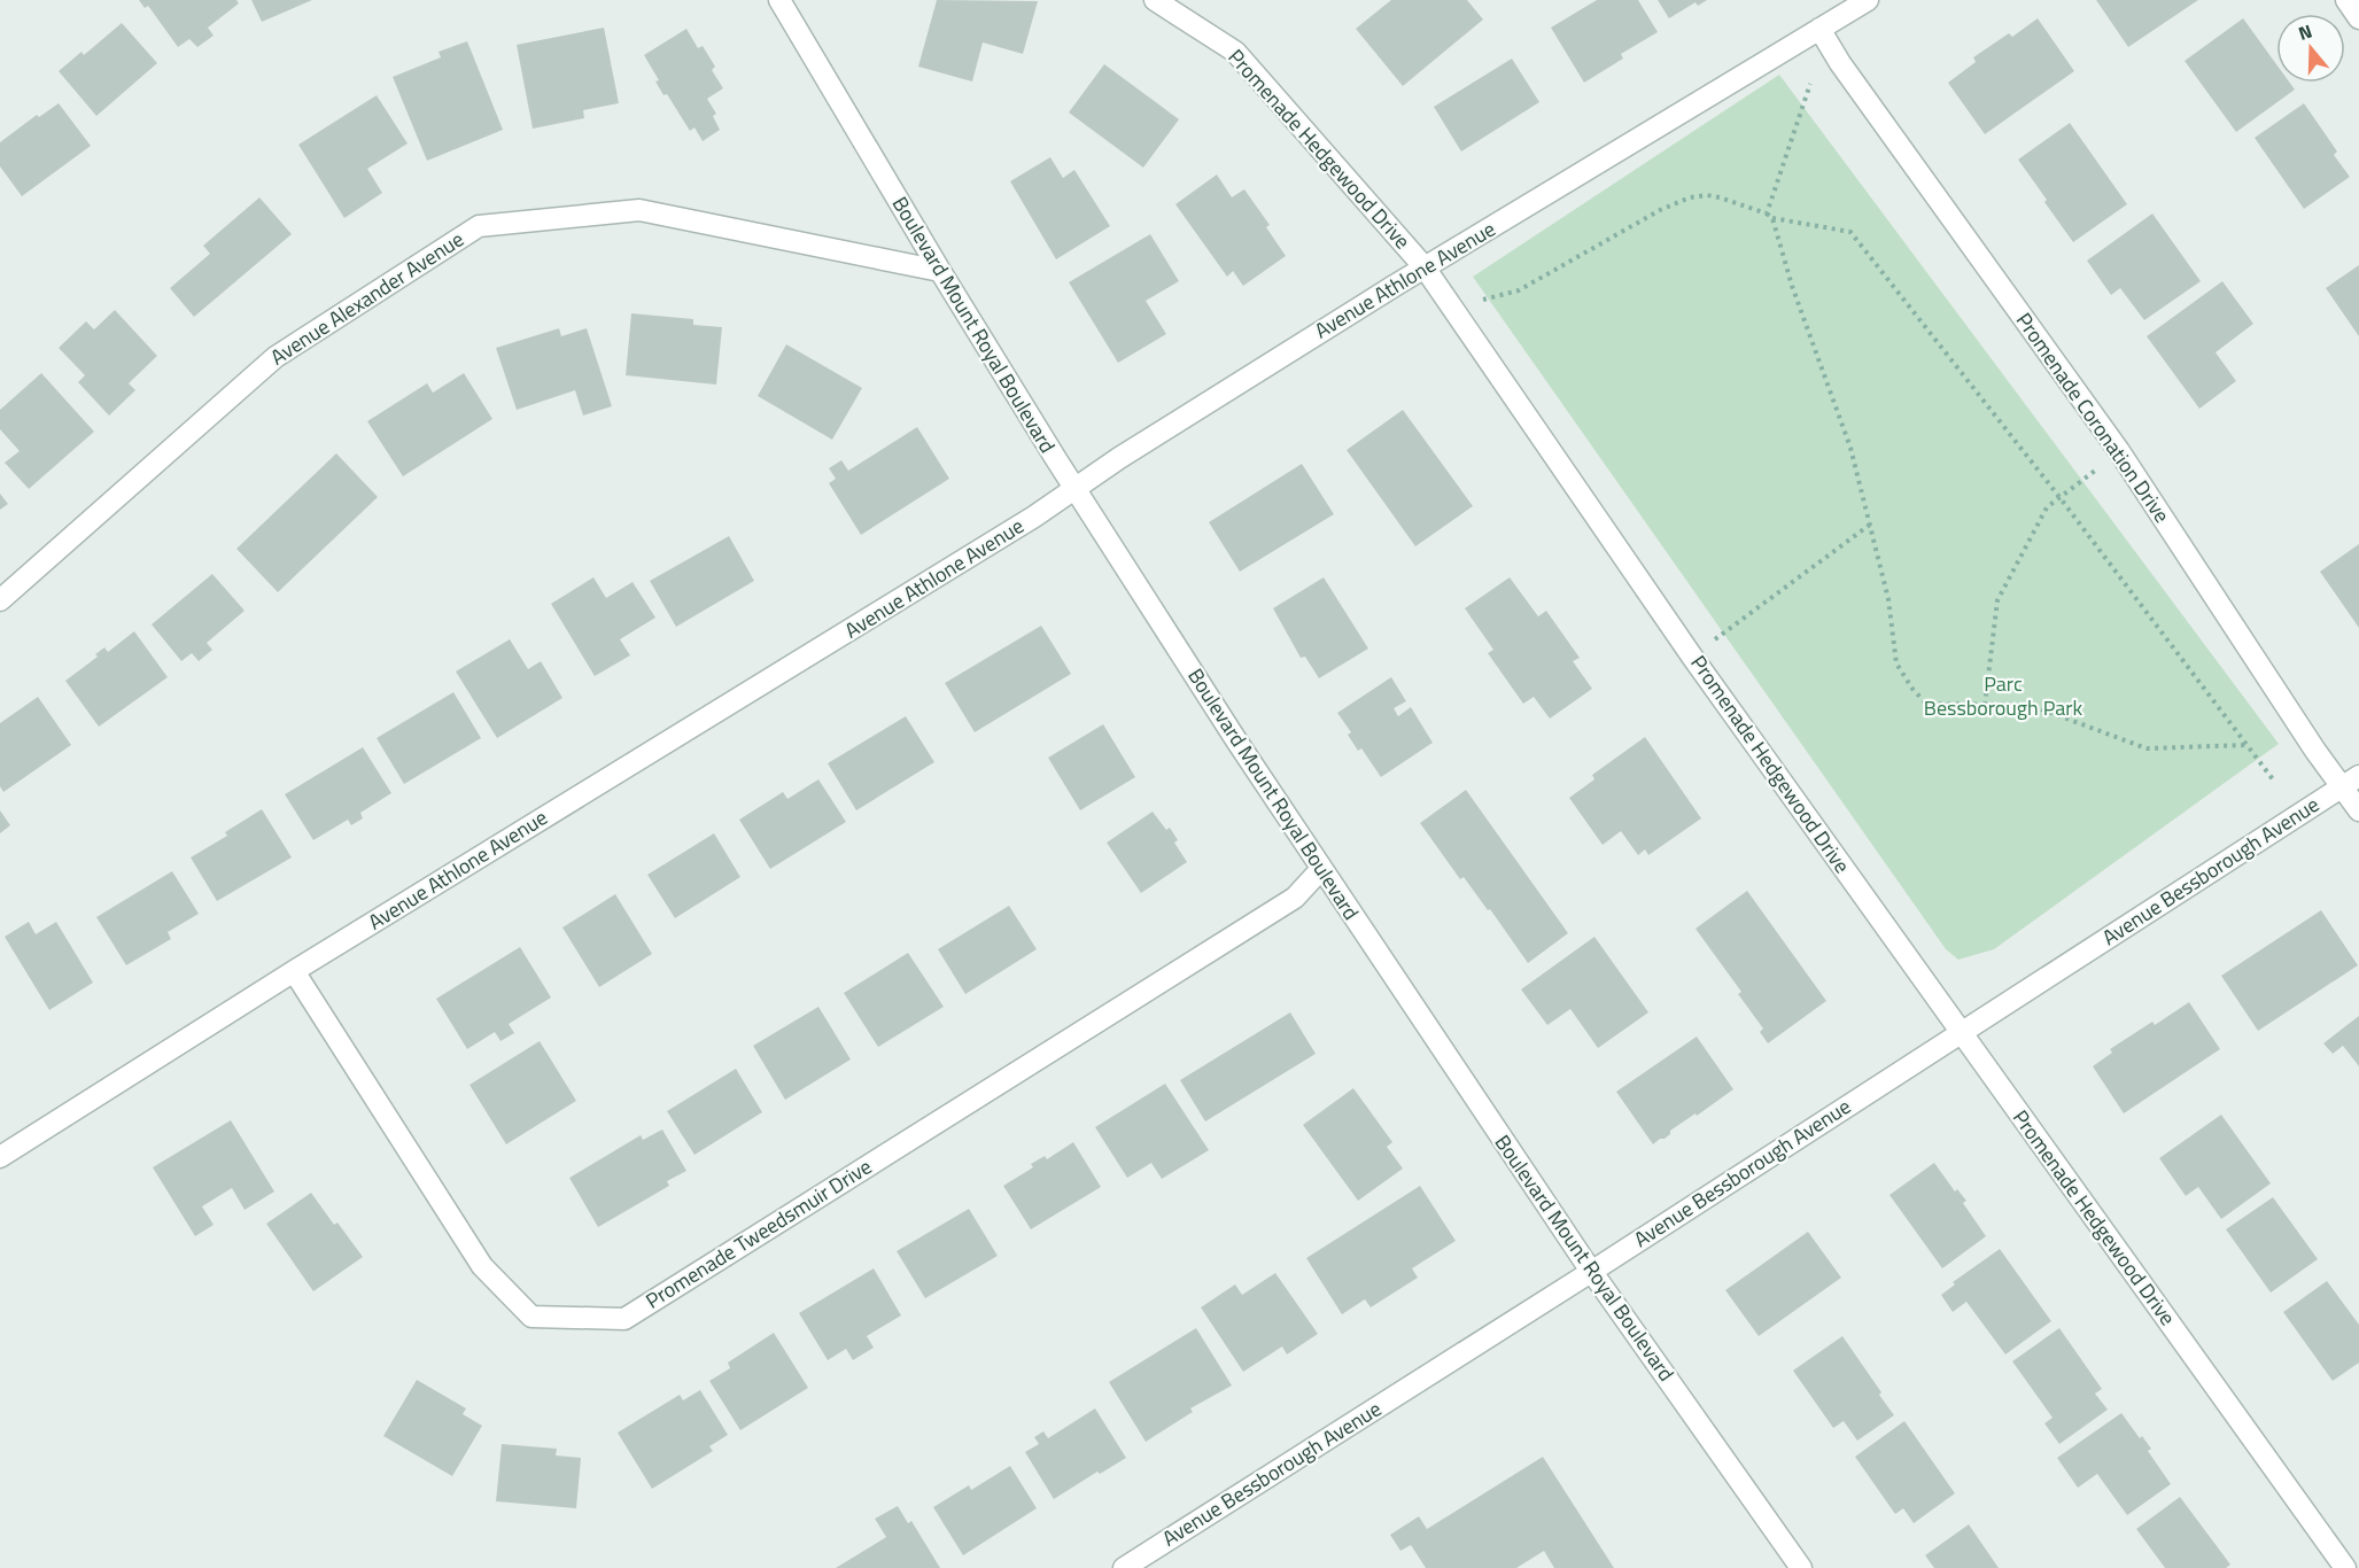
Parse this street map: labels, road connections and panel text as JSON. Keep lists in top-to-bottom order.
{
  "streets": {
    "street": [
      "Promenade Hedgewood Drive",
      "Avenue Athlone Avenue",
      "Avenue Alexander Avenue",
      "Boulevard Mount Royal Boulevard",
      "Promenade Coronation Drive",
      "Avenue Bessborough Avenue",
      "Promenade Tweedsmuir Drive"
    ]
  },
  "crossings": [
    ["Promenade Hedgewood Drive", "Avenue Athlone Avenue"],
    ["Promenade Hedgewood Drive", "Avenue Bessborough Avenue"],
    ["Avenue Athlone Avenue", "Boulevard Mount Royal Boulevard"],
    ["Avenue Athlone Avenue", "Promenade Coronation Drive"],
    ["Avenue Athlone Avenue", "Promenade Tweedsmuir Drive"],
    ["Avenue Alexander Avenue", "Boulevard Mount Royal Boulevard"],
    ["Boulevard Mount Royal Boulevard", "Avenue Bessborough Avenue"],
    ["Boulevard Mount Royal Boulevard", "Promenade Tweedsmuir Drive"],
    ["Promenade Coronation Drive", "Avenue Bessborough Avenue"]
  ],
  "parks": ["Parc Bessborough Park"],
  "north": "top"
}
